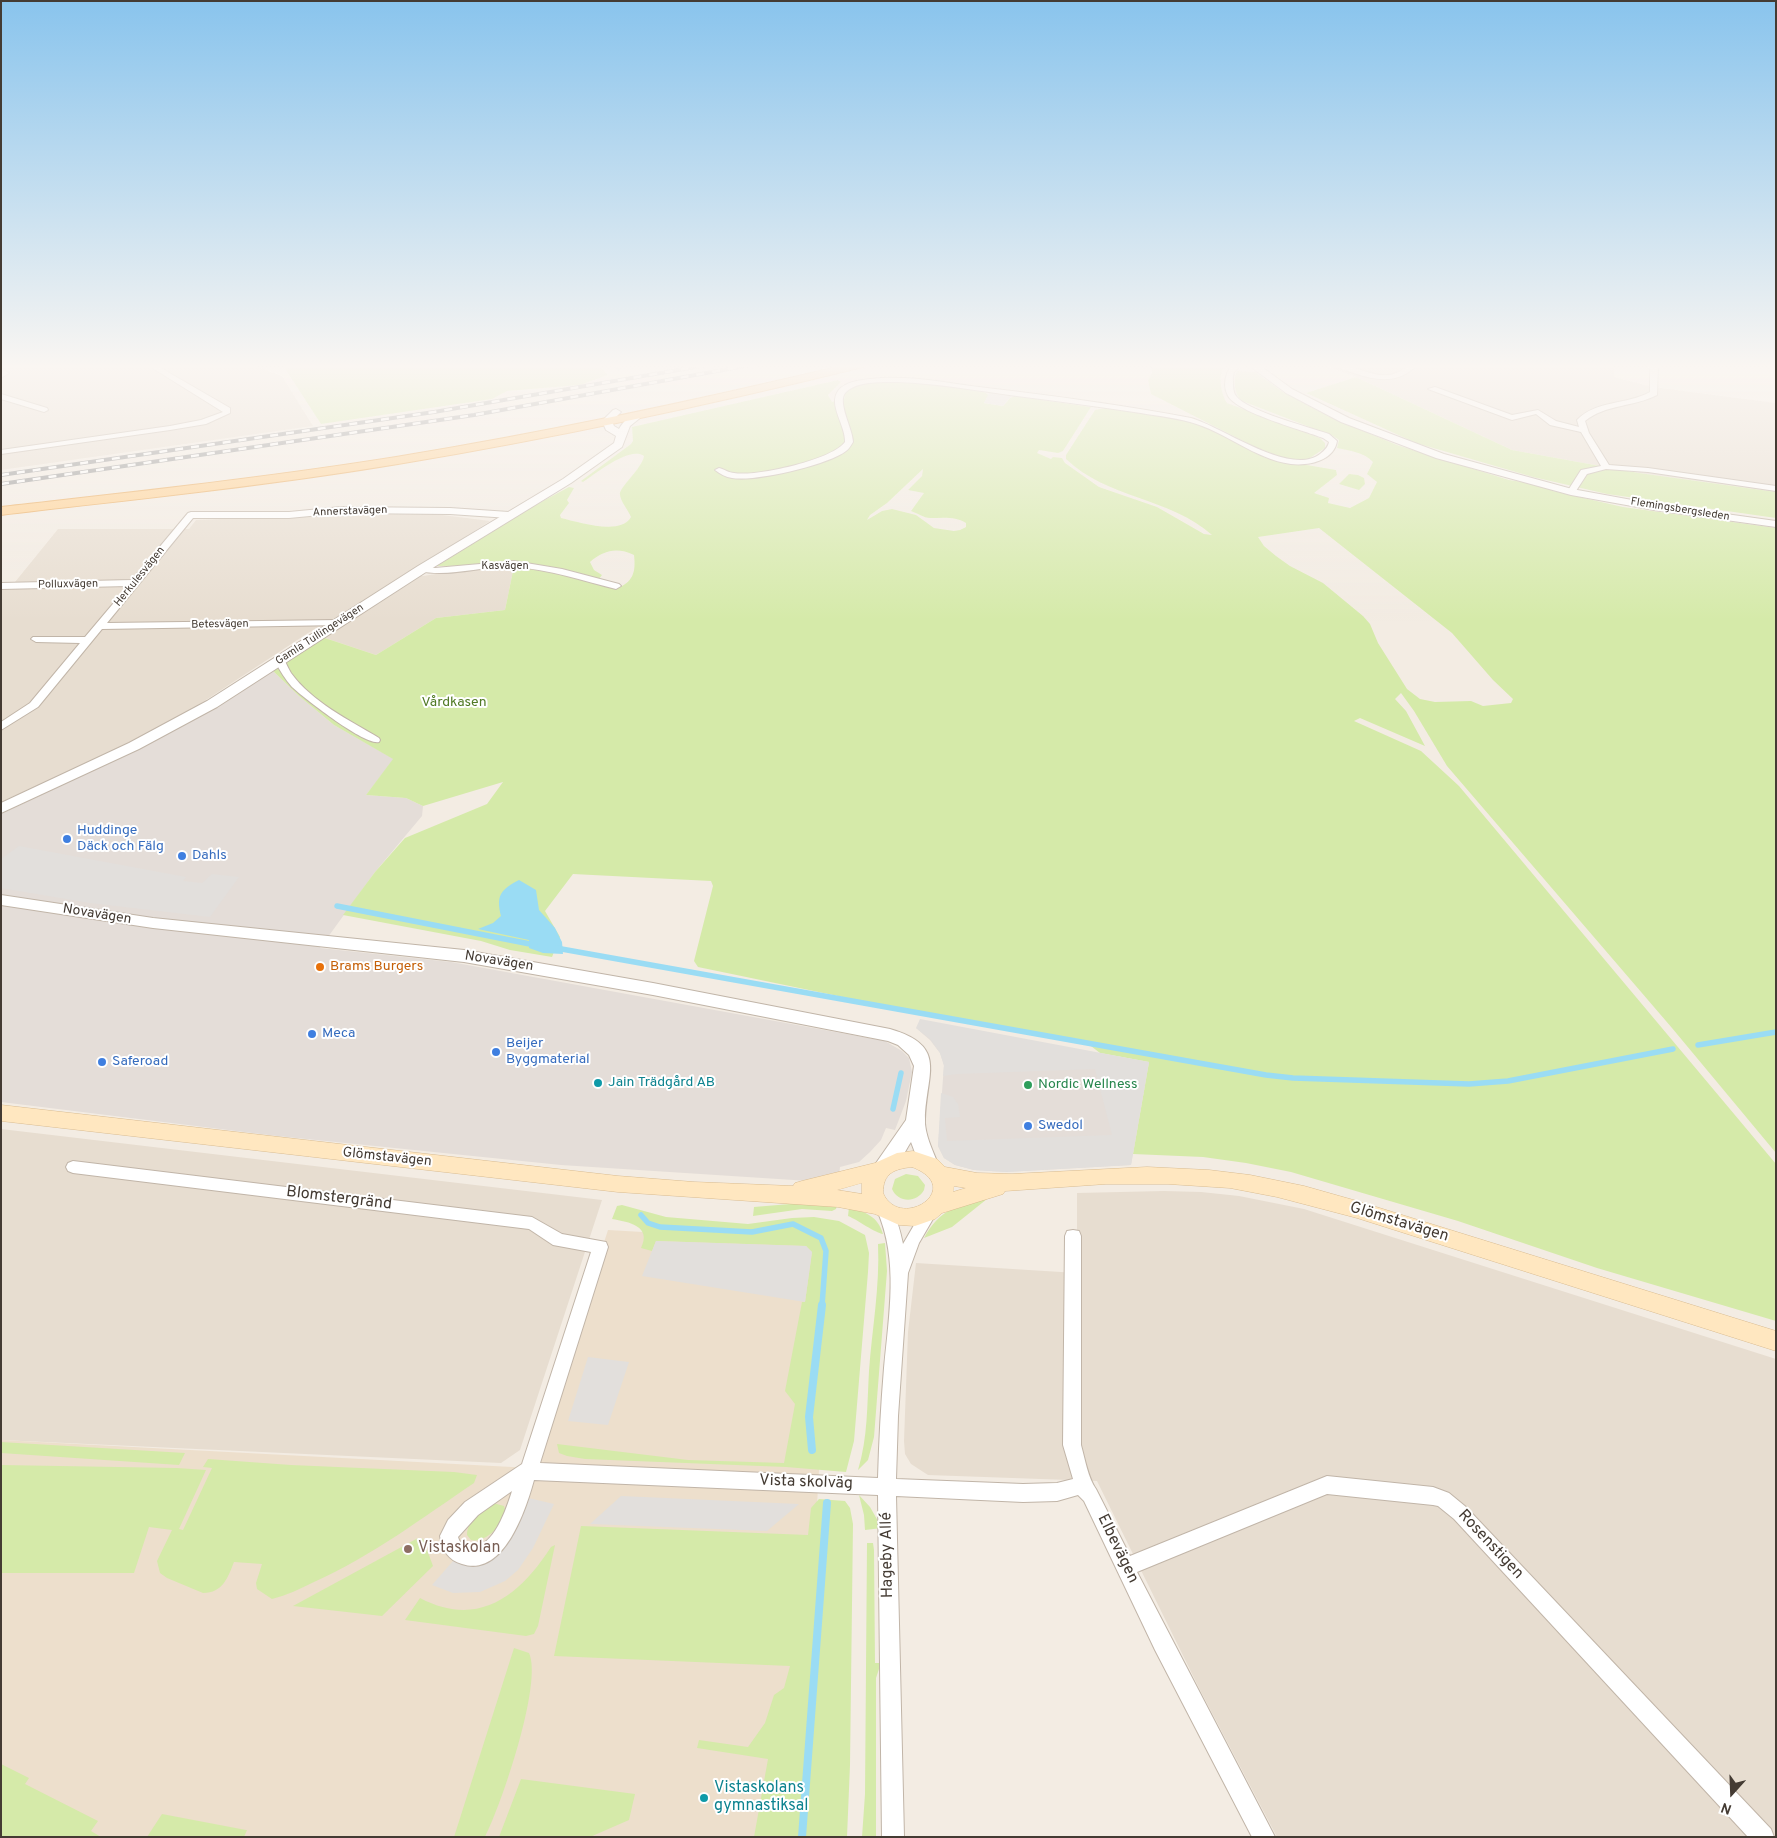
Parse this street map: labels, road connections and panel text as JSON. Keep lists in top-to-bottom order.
{
  "streets": {
    "main road": ["Glömstavägen"],
    "street": [
      "Flemingsbergsleden",
      "Annerstavägen",
      "Kasvägen",
      "Herkulesvägen",
      "Polluxvägen",
      "Betesvägen",
      "Gamla Tullingevägen",
      "Novavägen",
      "Blomstergränd",
      "Vista skolväg",
      "Rosenstigen",
      "Elbevägen",
      "Hageby Allé"
    ]
  },
  "crossings": [
    ["Annerstavägen", "Herkulesvägen"],
    ["Annerstavägen", "Gamla Tullingevägen"],
    ["Kasvägen", "Gamla Tullingevägen"],
    ["Herkulesvägen", "Polluxvägen"],
    ["Herkulesvägen", "Betesvägen"],
    ["Betesvägen", "Gamla Tullingevägen"],
    ["Novavägen", "Glömstavägen"],
    ["Novavägen", "Hageby Allé"],
    ["Glömstavägen", "Hageby Allé"],
    ["Blomstergränd", "Vista skolväg"],
    ["Vista skolväg", "Elbevägen"],
    ["Vista skolväg", "Hageby Allé"],
    ["Rosenstigen", "Elbevägen"]
  ],
  "parks": ["Vårdkasen"],
  "places": [
    "Huddinge Däck och Fälg",
    "Dahls",
    "Brams Burgers",
    "Meca",
    "Beijer Byggmaterial",
    "Saferoad",
    "Jain Trädgård AB",
    "Nordic Wellness",
    "Swedol",
    "Vistaskolan",
    "Vistaskolans gymnastiksal"
  ],
  "north": "bottom"
}
